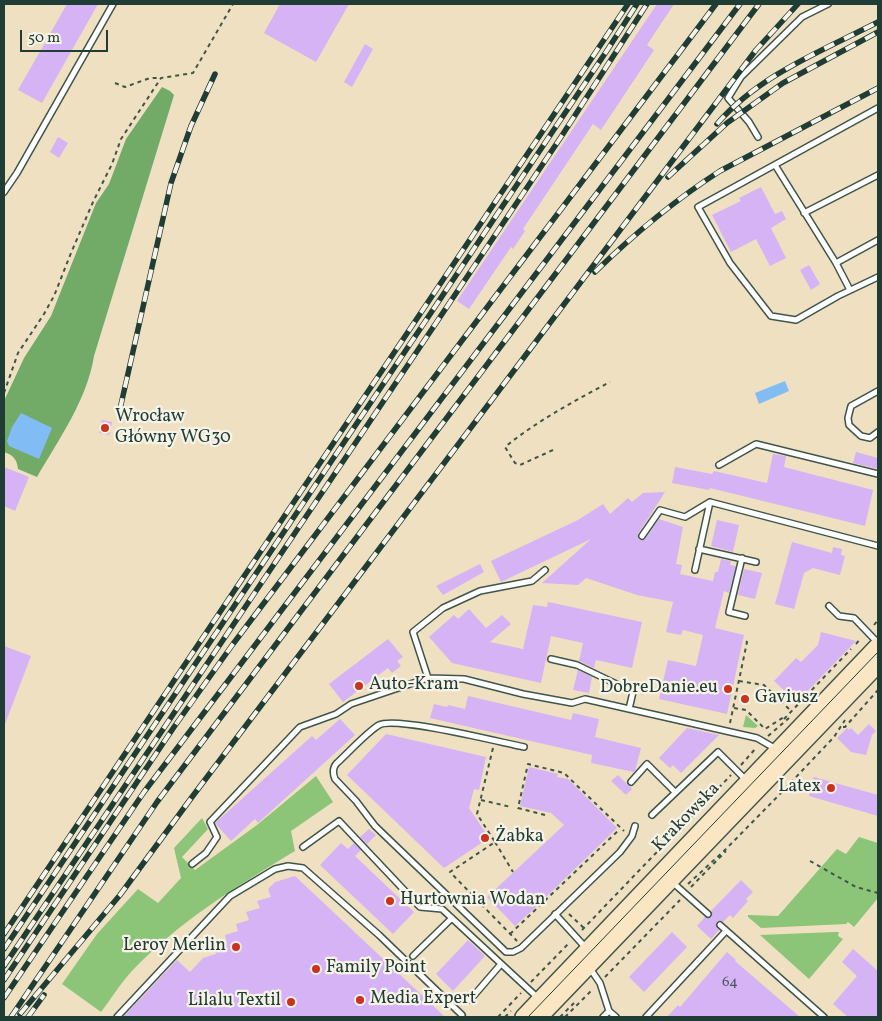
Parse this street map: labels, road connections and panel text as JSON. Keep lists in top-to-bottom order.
{
  "streets": {
    "main road": ["Krakowska"]
  },
  "places": [
    "Wrocław Główny WG30",
    "Auto-Kram",
    "DobreDanie.eu",
    "Gaviusz",
    "Latex",
    "Żabka",
    "Hurtownia Wodan",
    "Leroy Merlin",
    "Family Point",
    "Media Expert",
    "Lilalu Textil"
  ],
  "house_numbers": ["64"],
  "scale_bar": "50 m"
}
